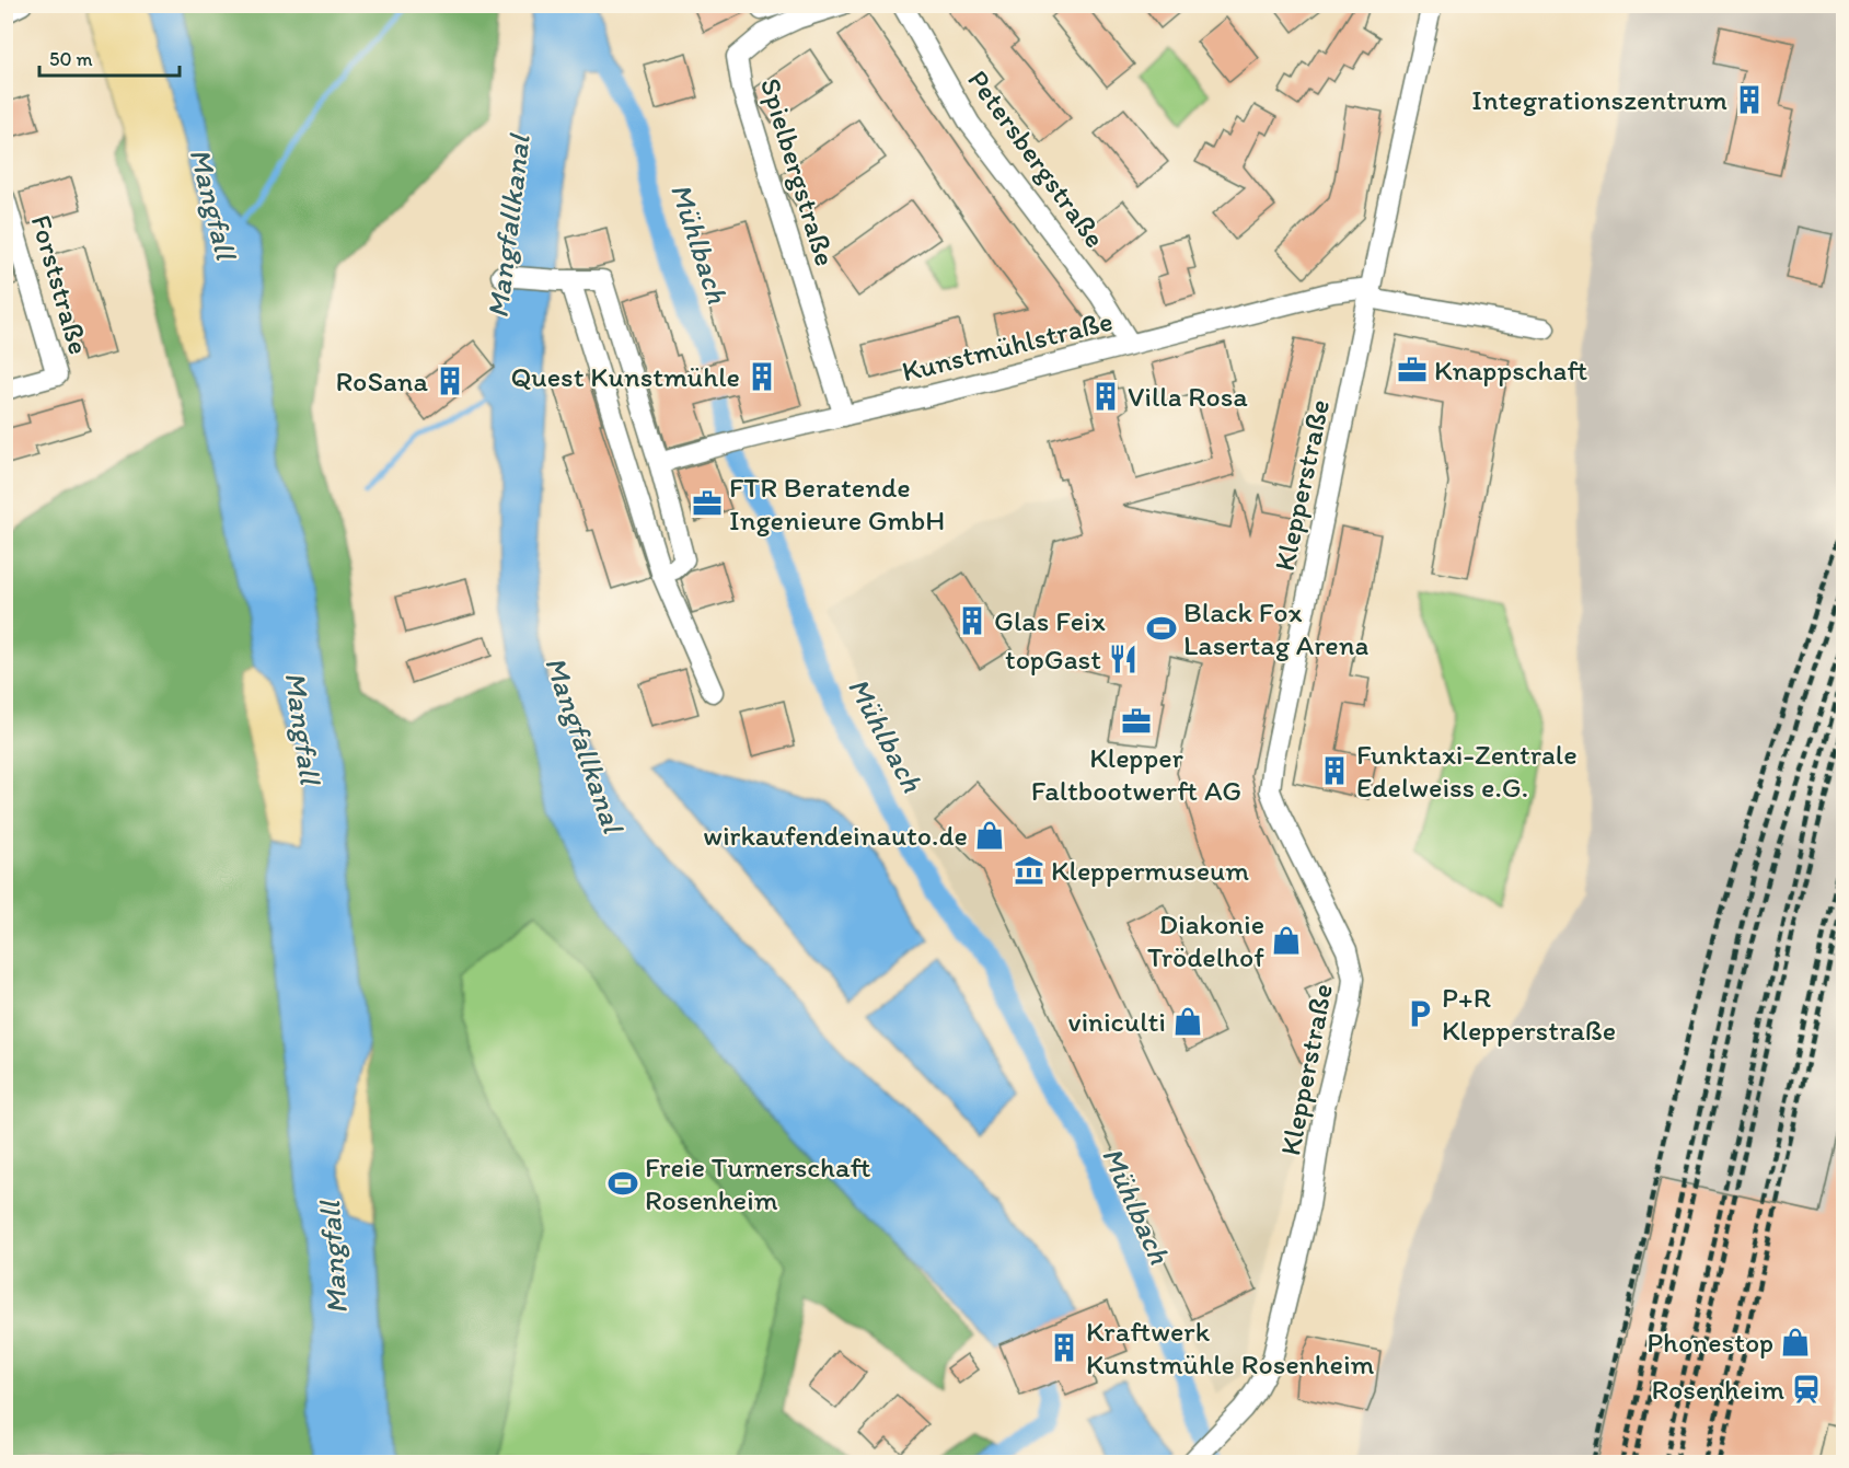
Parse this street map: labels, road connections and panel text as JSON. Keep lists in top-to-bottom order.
{
  "streets": {
    "street": [
      "Petersbergstraße",
      "Spielbergstraße",
      "Forststraße",
      "Kunstmühlstraße",
      "Klepperstraße"
    ]
  },
  "crossings": [
    ["Petersbergstraße", "Kunstmühlstraße"],
    ["Spielbergstraße", "Kunstmühlstraße"],
    ["Kunstmühlstraße", "Klepperstraße"]
  ],
  "water": ["Mangfall", "Mangfallkanal", "Mühlbach"],
  "places": {
    "building": [
      "Integrationszentrum",
      "Quest Kunstmühle",
      "RoSana",
      "Villa Rosa",
      "Glas Feix",
      "Funktaxi-Zentrale Edelweiss e.G.",
      "Kraftwerk Kunstmühle Rosenheim"
    ],
    "office": ["Knappschaft", "FTR Beratende Ingenieure GmbH", "Klepper Faltbootwerft AG"],
    "sports": ["Black Fox Lasertag Arena", "Freie Turnerschaft Rosenheim"],
    "restaurant": ["topGast"],
    "shop": [
      "wirkaufendeinauto.de",
      "Diakonie Trödelhof",
      "viniculti",
      "Phonestop"
    ],
    "museum": ["Kleppermuseum"],
    "parking": ["P+R Klepperstraße"],
    "station": ["Rosenheim"]
  },
  "scale_bar": "50 m"
}
